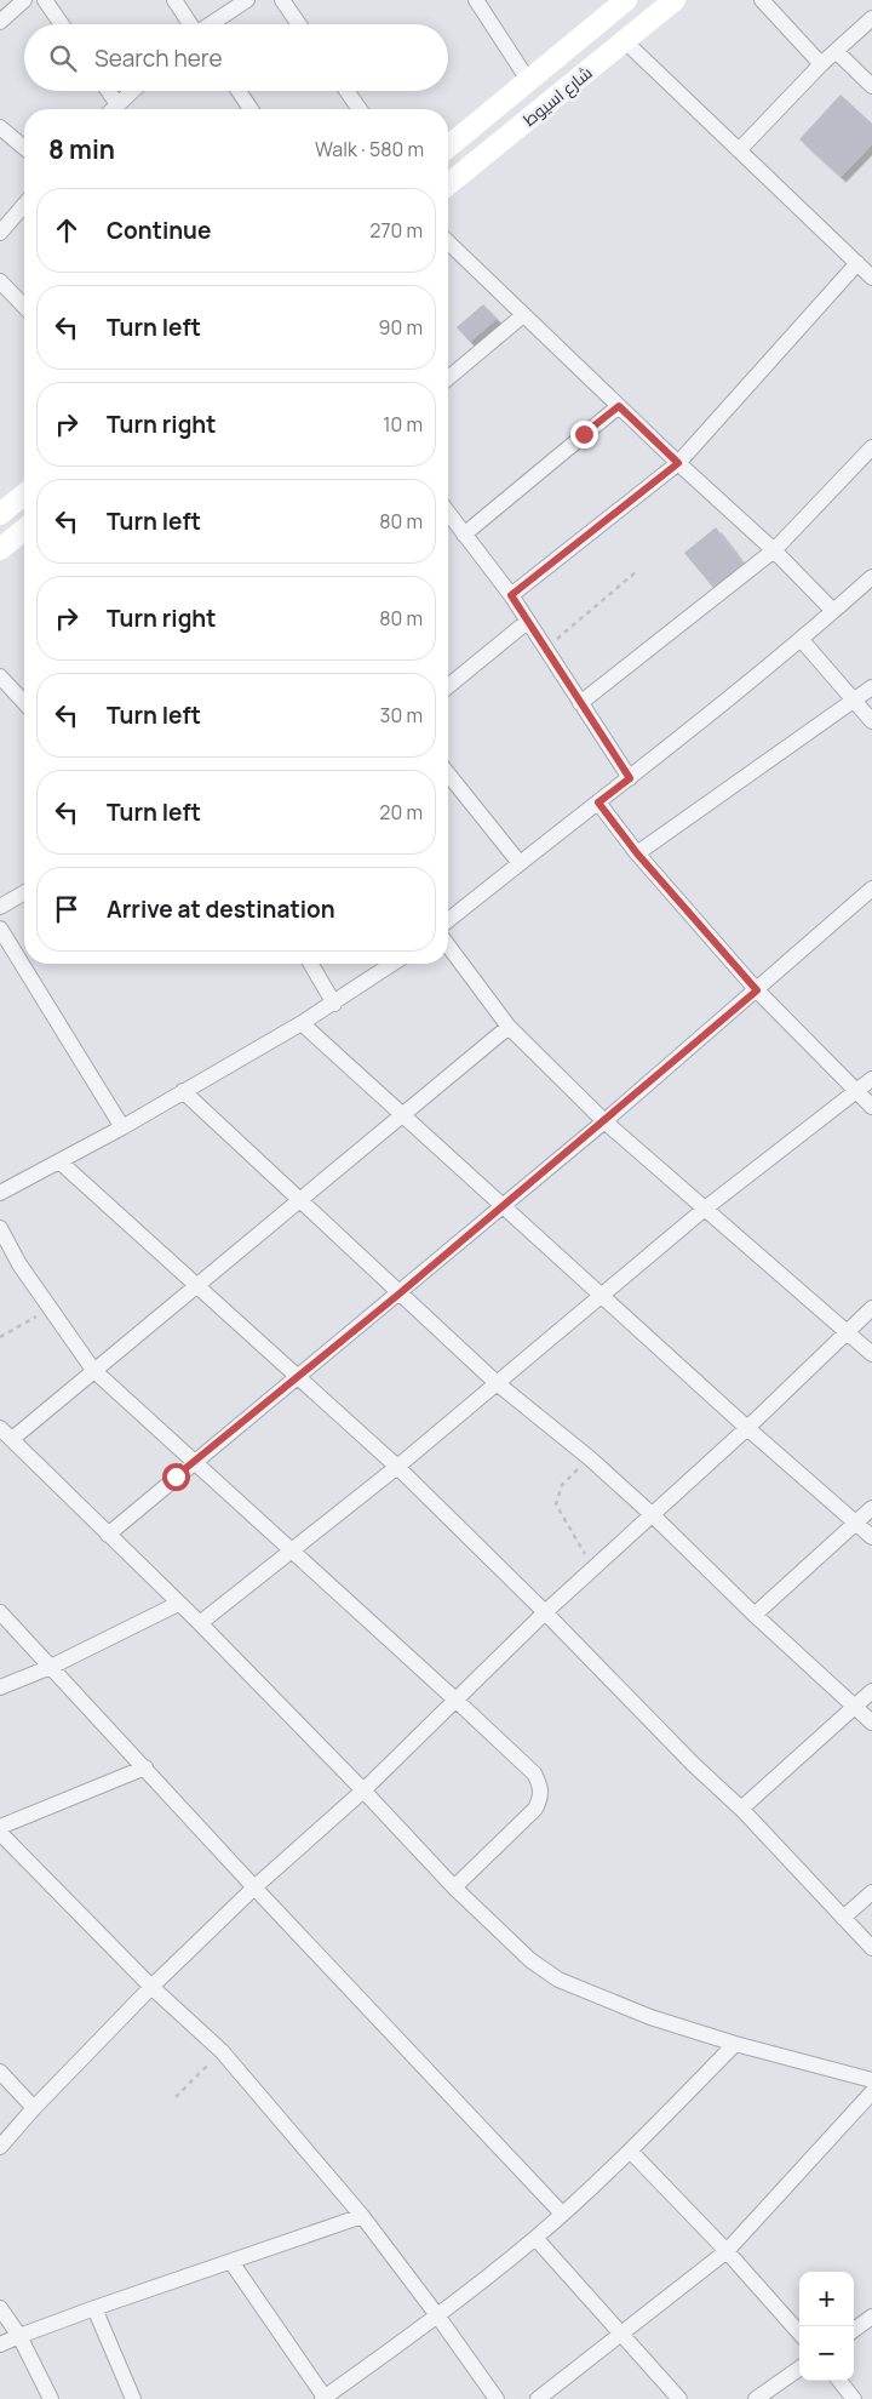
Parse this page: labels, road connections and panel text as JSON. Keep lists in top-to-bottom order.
{
  "streets": {
    "street": ["شارع اسيوط"]
  },
  "page": {
    "search": "Search here",
    "heading": ["8 min", "Walk · 580 m"],
    "list": [
      ["Continue", "270 m"],
      ["Turn left", "90 m"],
      ["Turn right", "10 m"],
      ["Turn left", "80 m"],
      ["Turn right", "80 m"],
      ["Turn left", "30 m"],
      ["Turn left", "20 m"],
      "Arrive at destination"
    ],
    "map_buttons": ["+", "−"]
  }
}
